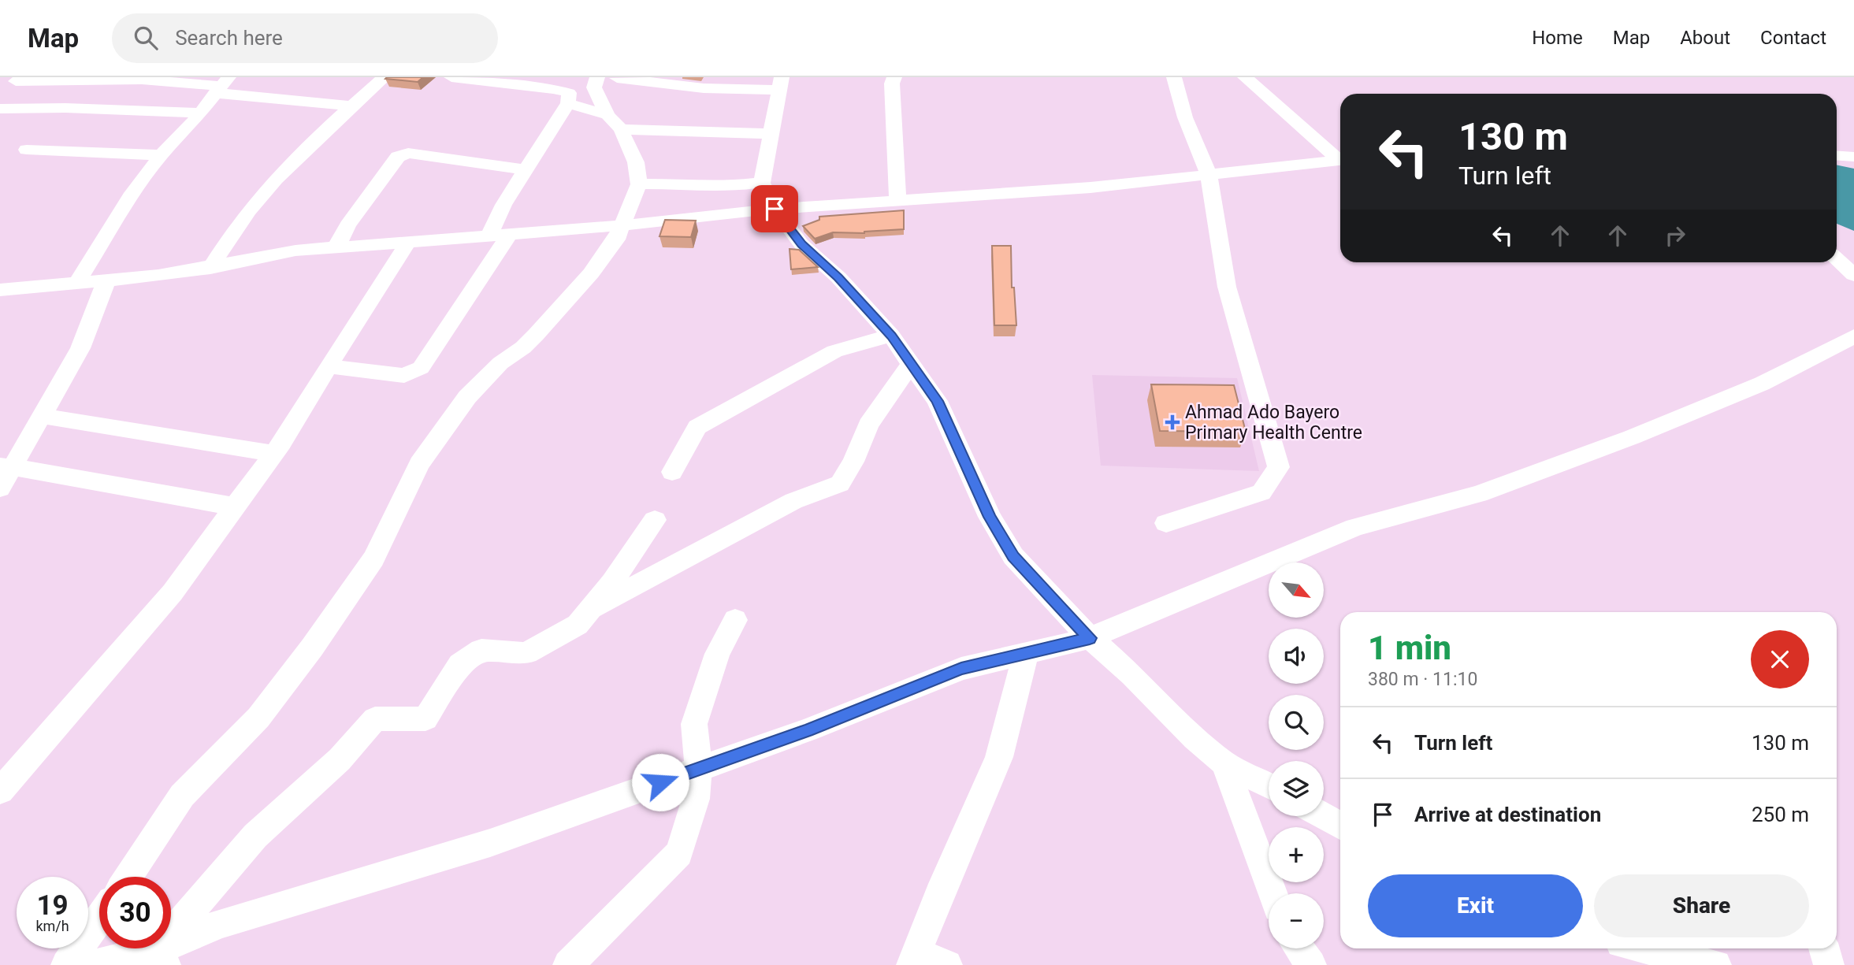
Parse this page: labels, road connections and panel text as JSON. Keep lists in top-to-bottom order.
{
  "places": {
    "health": ["Ahmad Ado Bayero Primary Health Centre"]
  },
  "north": "bottom right",
  "page": {
    "header": "Map",
    "search": "Search here",
    "nav": [
      "Home",
      "Map",
      "About",
      "Contact"
    ],
    "turn": ["130 m", "Turn left"],
    "map_buttons": ["+", "−"],
    "heading": ["1 min", "380 m · 11:10"],
    "list": [
      {
        "name": "Turn left",
        "value": "130 m"
      },
      {
        "name": "Arrive at destination",
        "value": "250 m"
      }
    ],
    "buttons": ["Exit", "Share"],
    "speed": "19 km/h",
    "limit": "30"
  }
}
